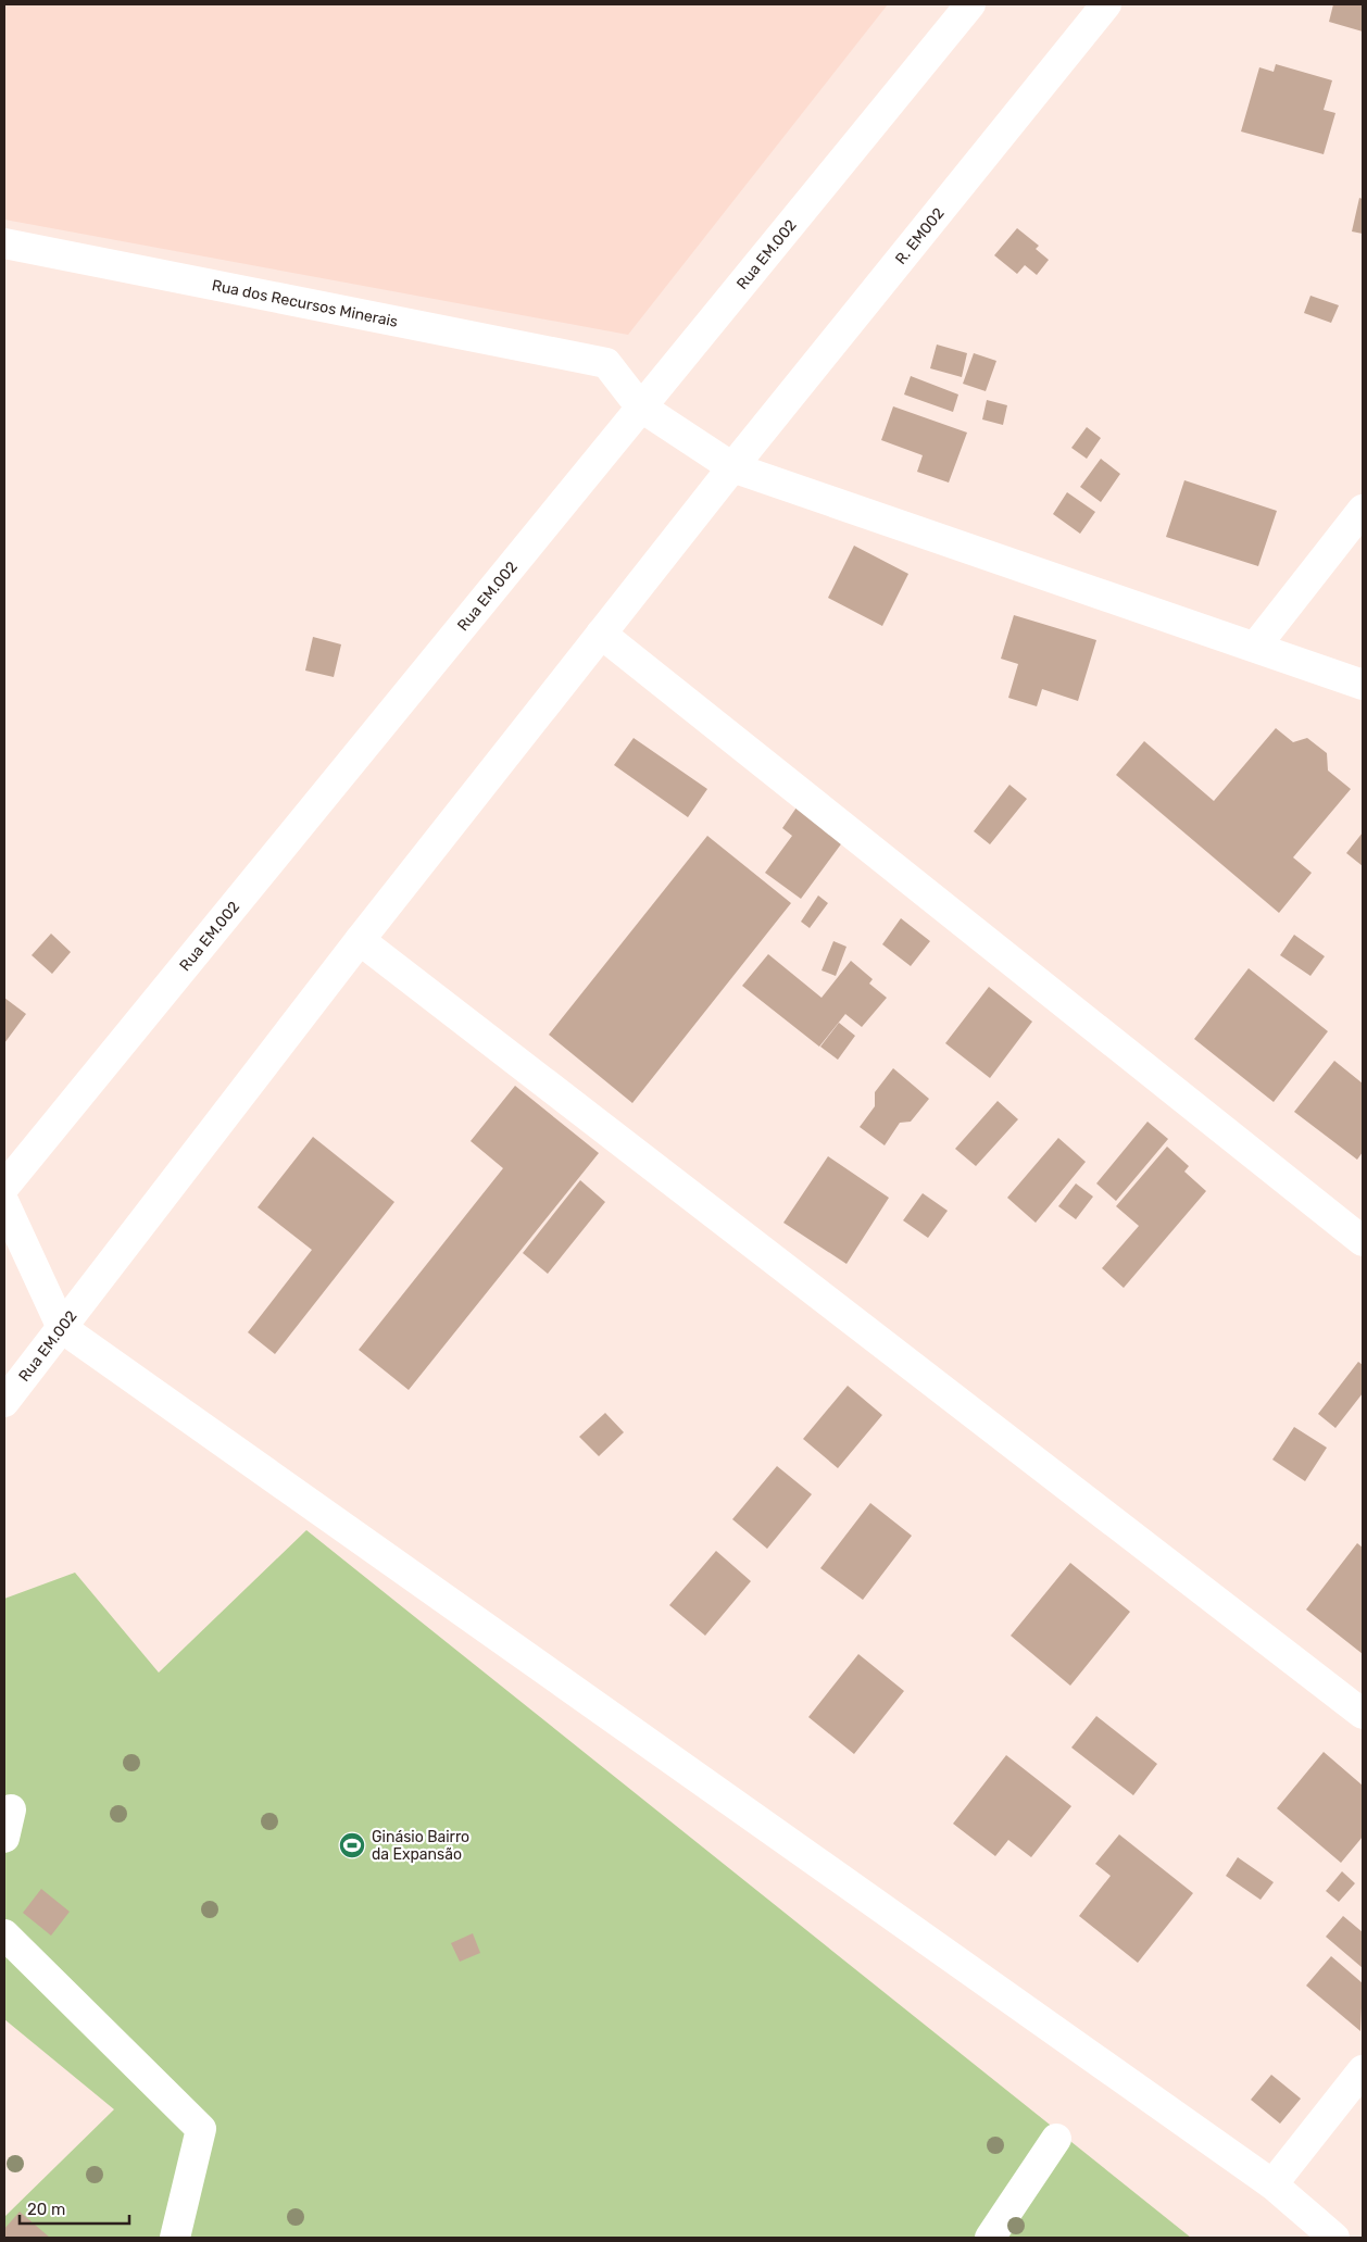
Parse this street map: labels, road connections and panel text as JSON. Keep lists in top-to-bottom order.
{
  "streets": {
    "street": ["R. EM002", "Rua EM.002", "Rua dos Recursos Minerais"]
  },
  "crossings": [
    ["R. EM002", "Rua EM.002"],
    ["Rua EM.002", "Rua dos Recursos Minerais"]
  ],
  "places": {
    "sports": ["Ginásio Bairro da Expansão"]
  },
  "scale_bar": "20 m"
}
